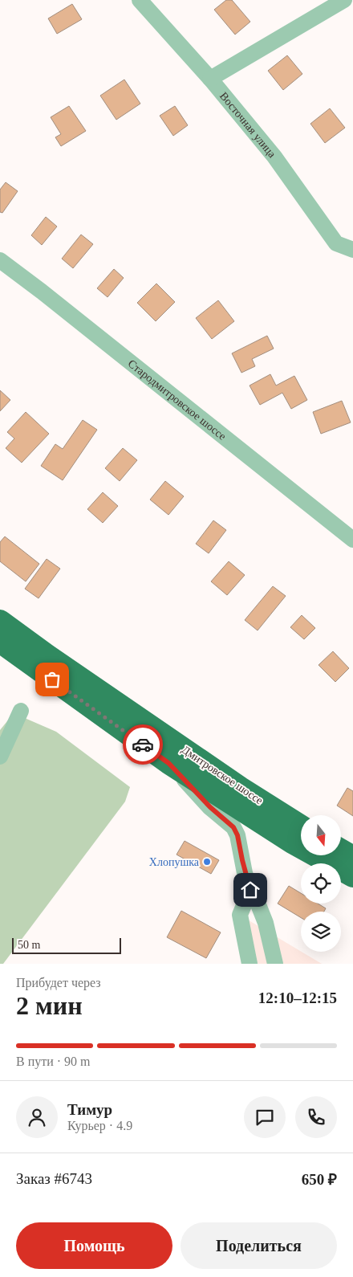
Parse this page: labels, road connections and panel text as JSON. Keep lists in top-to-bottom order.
{
  "streets": {
    "highway": ["Дмитровское шоссе"],
    "street": ["Восточная улица", "Стародмитровское шоссе"]
  },
  "places": ["Хлопушка"],
  "scale_bar": "50 m",
  "north": "bottom",
  "page": {
    "scale": "50 m",
    "heading": ["2 мин", "Прибудет через", "12:10–12:15"],
    "panel": [
      "Тимур",
      "Курьер · 4.9",
      "Заказ #6743",
      "650 ₽"
    ],
    "bar": "В пути · 90 m",
    "buttons": ["Помощь", "Поделиться"]
  }
}
